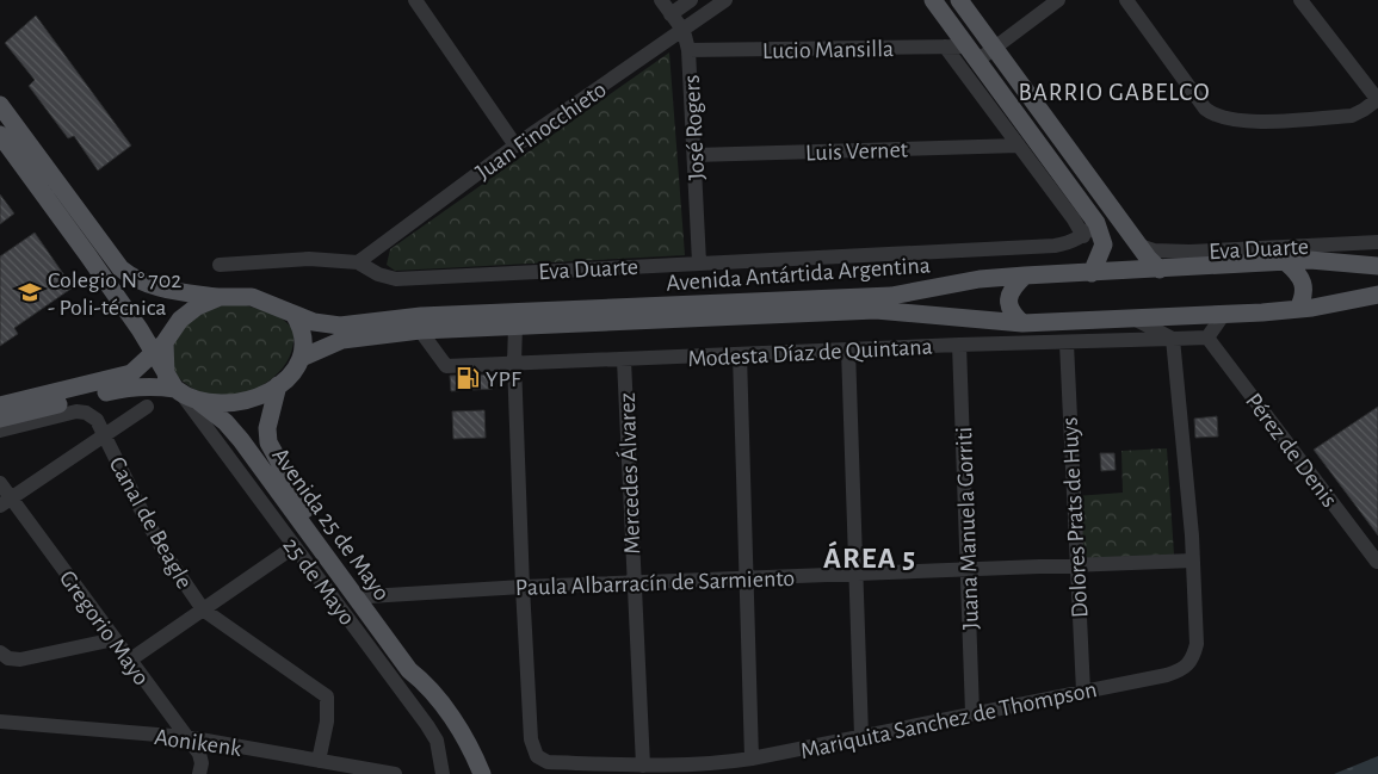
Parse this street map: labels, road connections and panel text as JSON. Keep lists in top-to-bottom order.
{
  "streets": {
    "main road": ["Avenida Antártida Argentina", "Avenida 25 de Mayo"],
    "street": [
      "Lucio Mansilla",
      "José Rogers",
      "Juan Finocchieto",
      "Luis Vernet",
      "Eva Duarte",
      "Modesta Díaz de Quintana",
      "Pérez de Denis",
      "Mercedes Álvarez",
      "Dolores Prats de Huys",
      "Canal de Beagle",
      "Juana Manuela Gorriti",
      "25 de Mayo",
      "Paula Albarracín de Sarmiento",
      "Gregorio Mayo",
      "Mariquita Sanchez de Thompson",
      "Aonikenk"
    ]
  },
  "crossings": [
    ["Lucio Mansilla", "José Rogers"],
    ["José Rogers", "Juan Finocchieto"],
    ["José Rogers", "Luis Vernet"],
    ["José Rogers", "Eva Duarte"],
    ["Juan Finocchieto", "Eva Duarte"],
    ["Avenida Antártida Argentina", "Modesta Díaz de Quintana"],
    ["Avenida Antártida Argentina", "Avenida 25 de Mayo"],
    ["Avenida Antártida Argentina", "25 de Mayo"],
    ["Modesta Díaz de Quintana", "Pérez de Denis"],
    ["Modesta Díaz de Quintana", "Mercedes Álvarez"],
    ["Modesta Díaz de Quintana", "Dolores Prats de Huys"],
    ["Modesta Díaz de Quintana", "Juana Manuela Gorriti"],
    ["Mercedes Álvarez", "Paula Albarracín de Sarmiento"],
    ["Mercedes Álvarez", "Mariquita Sanchez de Thompson"],
    ["Dolores Prats de Huys", "Paula Albarracín de Sarmiento"],
    ["Dolores Prats de Huys", "Mariquita Sanchez de Thompson"],
    ["Avenida 25 de Mayo", "25 de Mayo"],
    ["Avenida 25 de Mayo", "Paula Albarracín de Sarmiento"],
    ["Juana Manuela Gorriti", "Paula Albarracín de Sarmiento"],
    ["Juana Manuela Gorriti", "Mariquita Sanchez de Thompson"],
    ["Paula Albarracín de Sarmiento", "Mariquita Sanchez de Thompson"],
    ["Gregorio Mayo", "Aonikenk"]
  ],
  "districts": ["BARRIO GABELCO", "ÁREA 5"],
  "places": {
    "school or university": ["Colegio N° 702 - Poli-técnica"],
    "fuel station": ["YPF"]
  }
}
